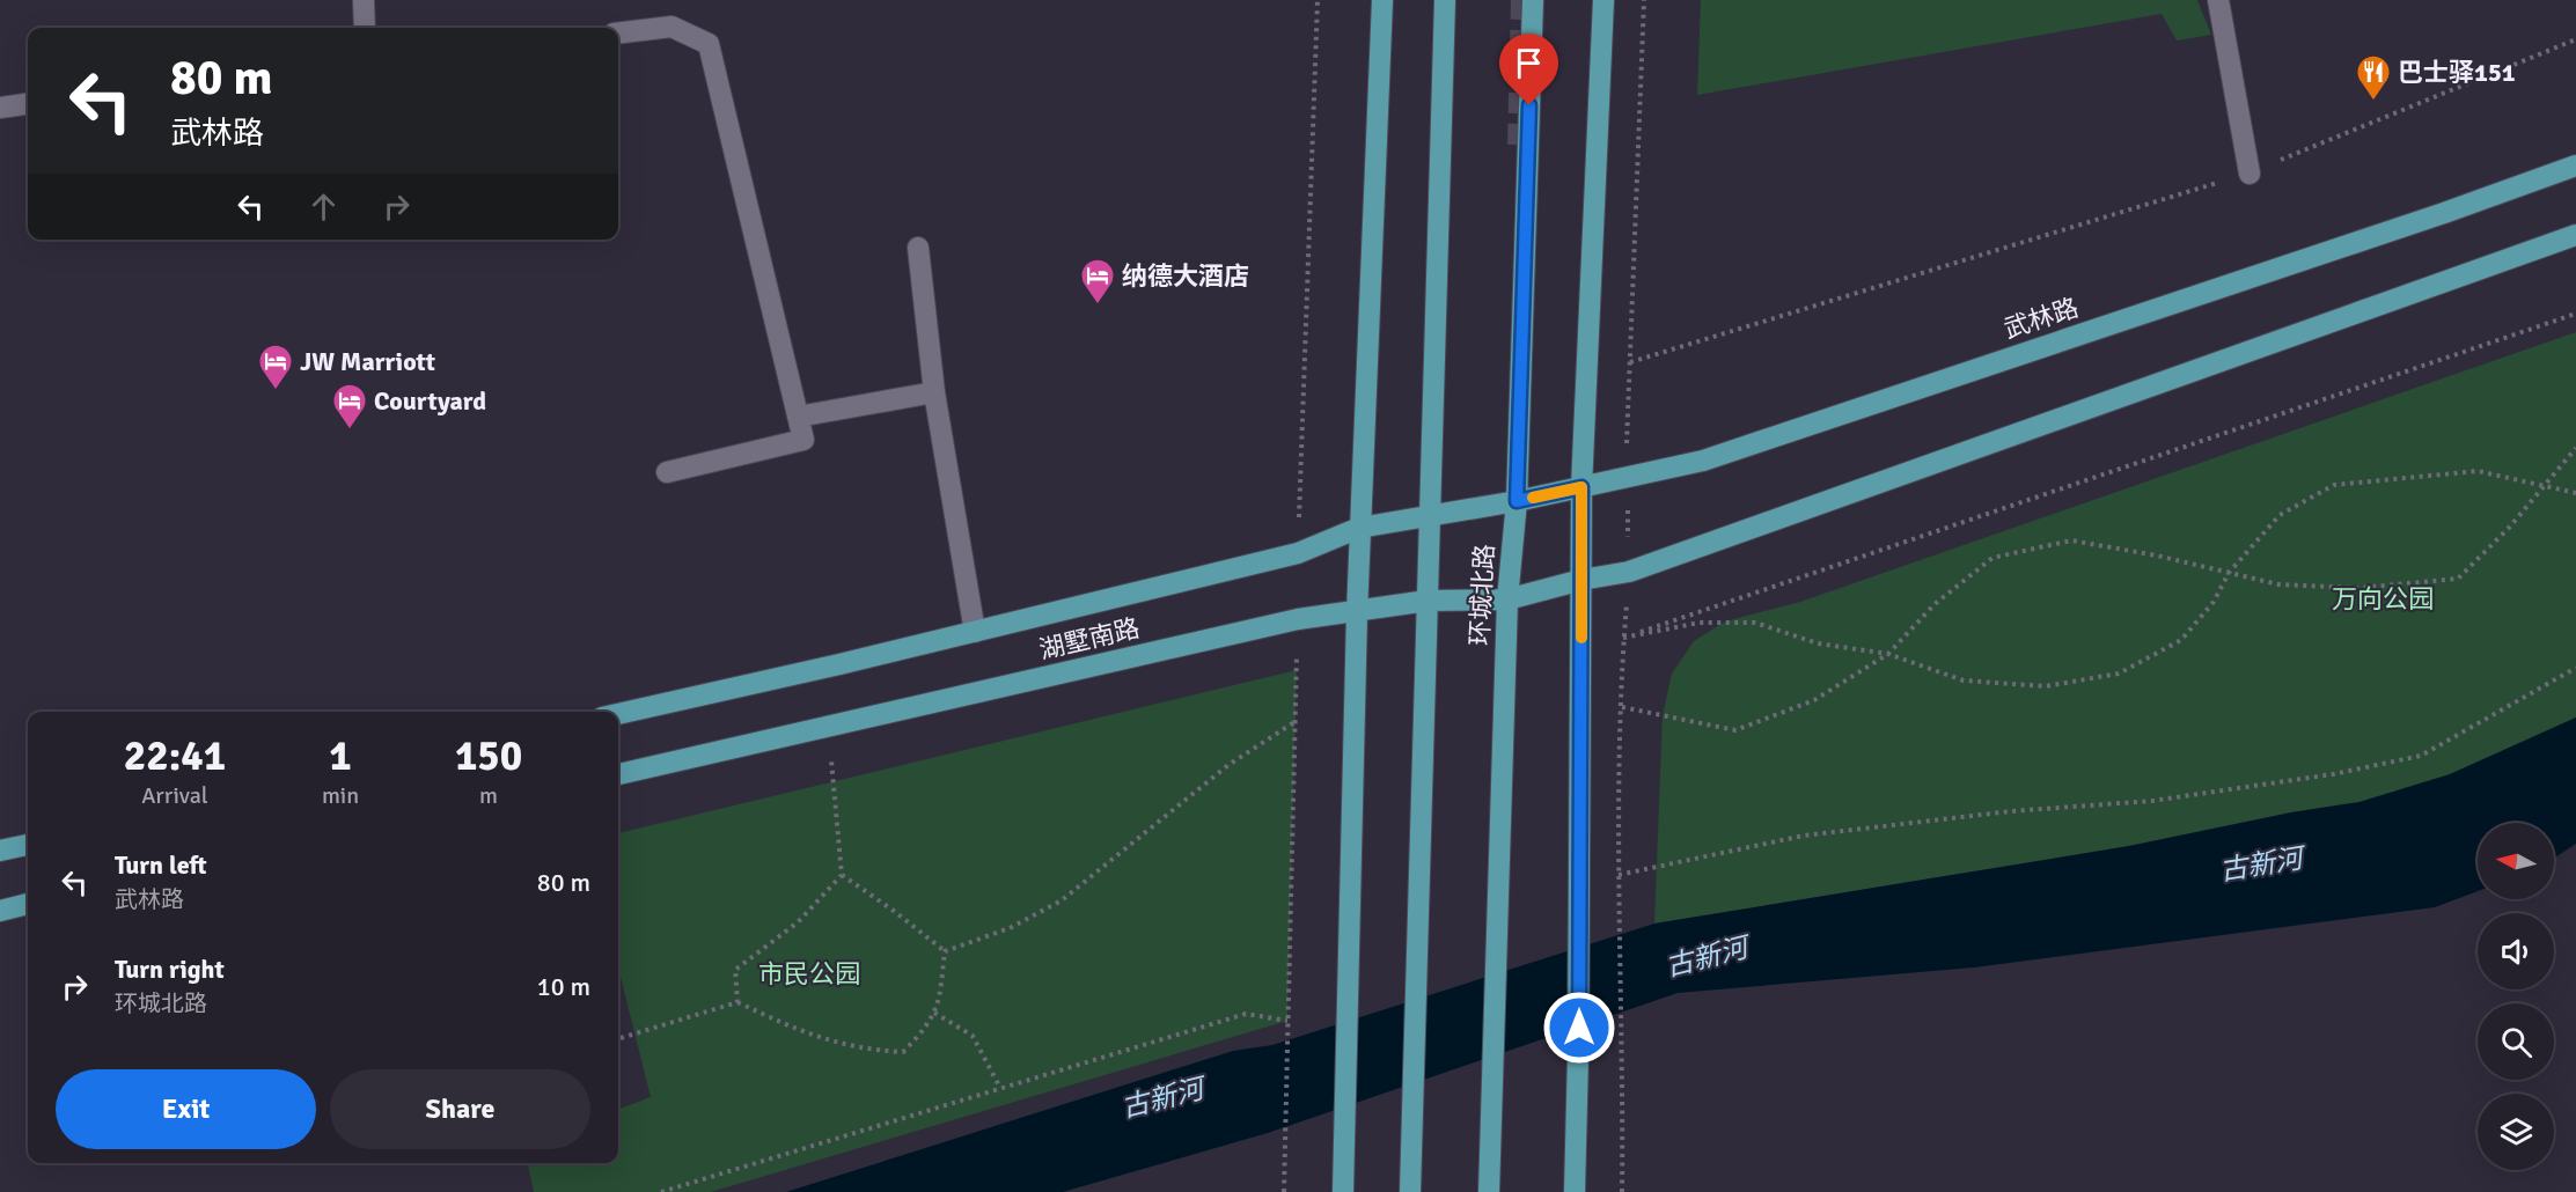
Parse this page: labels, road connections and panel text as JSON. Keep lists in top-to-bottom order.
{
  "streets": {
    "main road": ["武林路", "环城北路", "湖墅南路"]
  },
  "crossings": [
    ["武林路", "环城北路"],
    ["武林路", "湖墅南路"],
    ["环城北路", "湖墅南路"]
  ],
  "water": ["古新河"],
  "parks": ["万向公园", "市民公园"],
  "places": {
    "restaurant": ["巴士驿151"],
    "hotel": ["纳德大酒店", "JW Marriott", "Courtyard"]
  },
  "north": "left",
  "page": {
    "turn": ["80 m", "武林路"],
    "eta": [
      "22:41",
      "Arrival",
      "1",
      "min",
      "150",
      "m"
    ],
    "list": [
      {
        "name": "Turn left",
        "note": "武林路",
        "value": "80 m"
      },
      {
        "name": "Turn right",
        "note": "环城北路",
        "value": "10 m"
      }
    ],
    "buttons": ["Exit", "Share"]
  }
}
